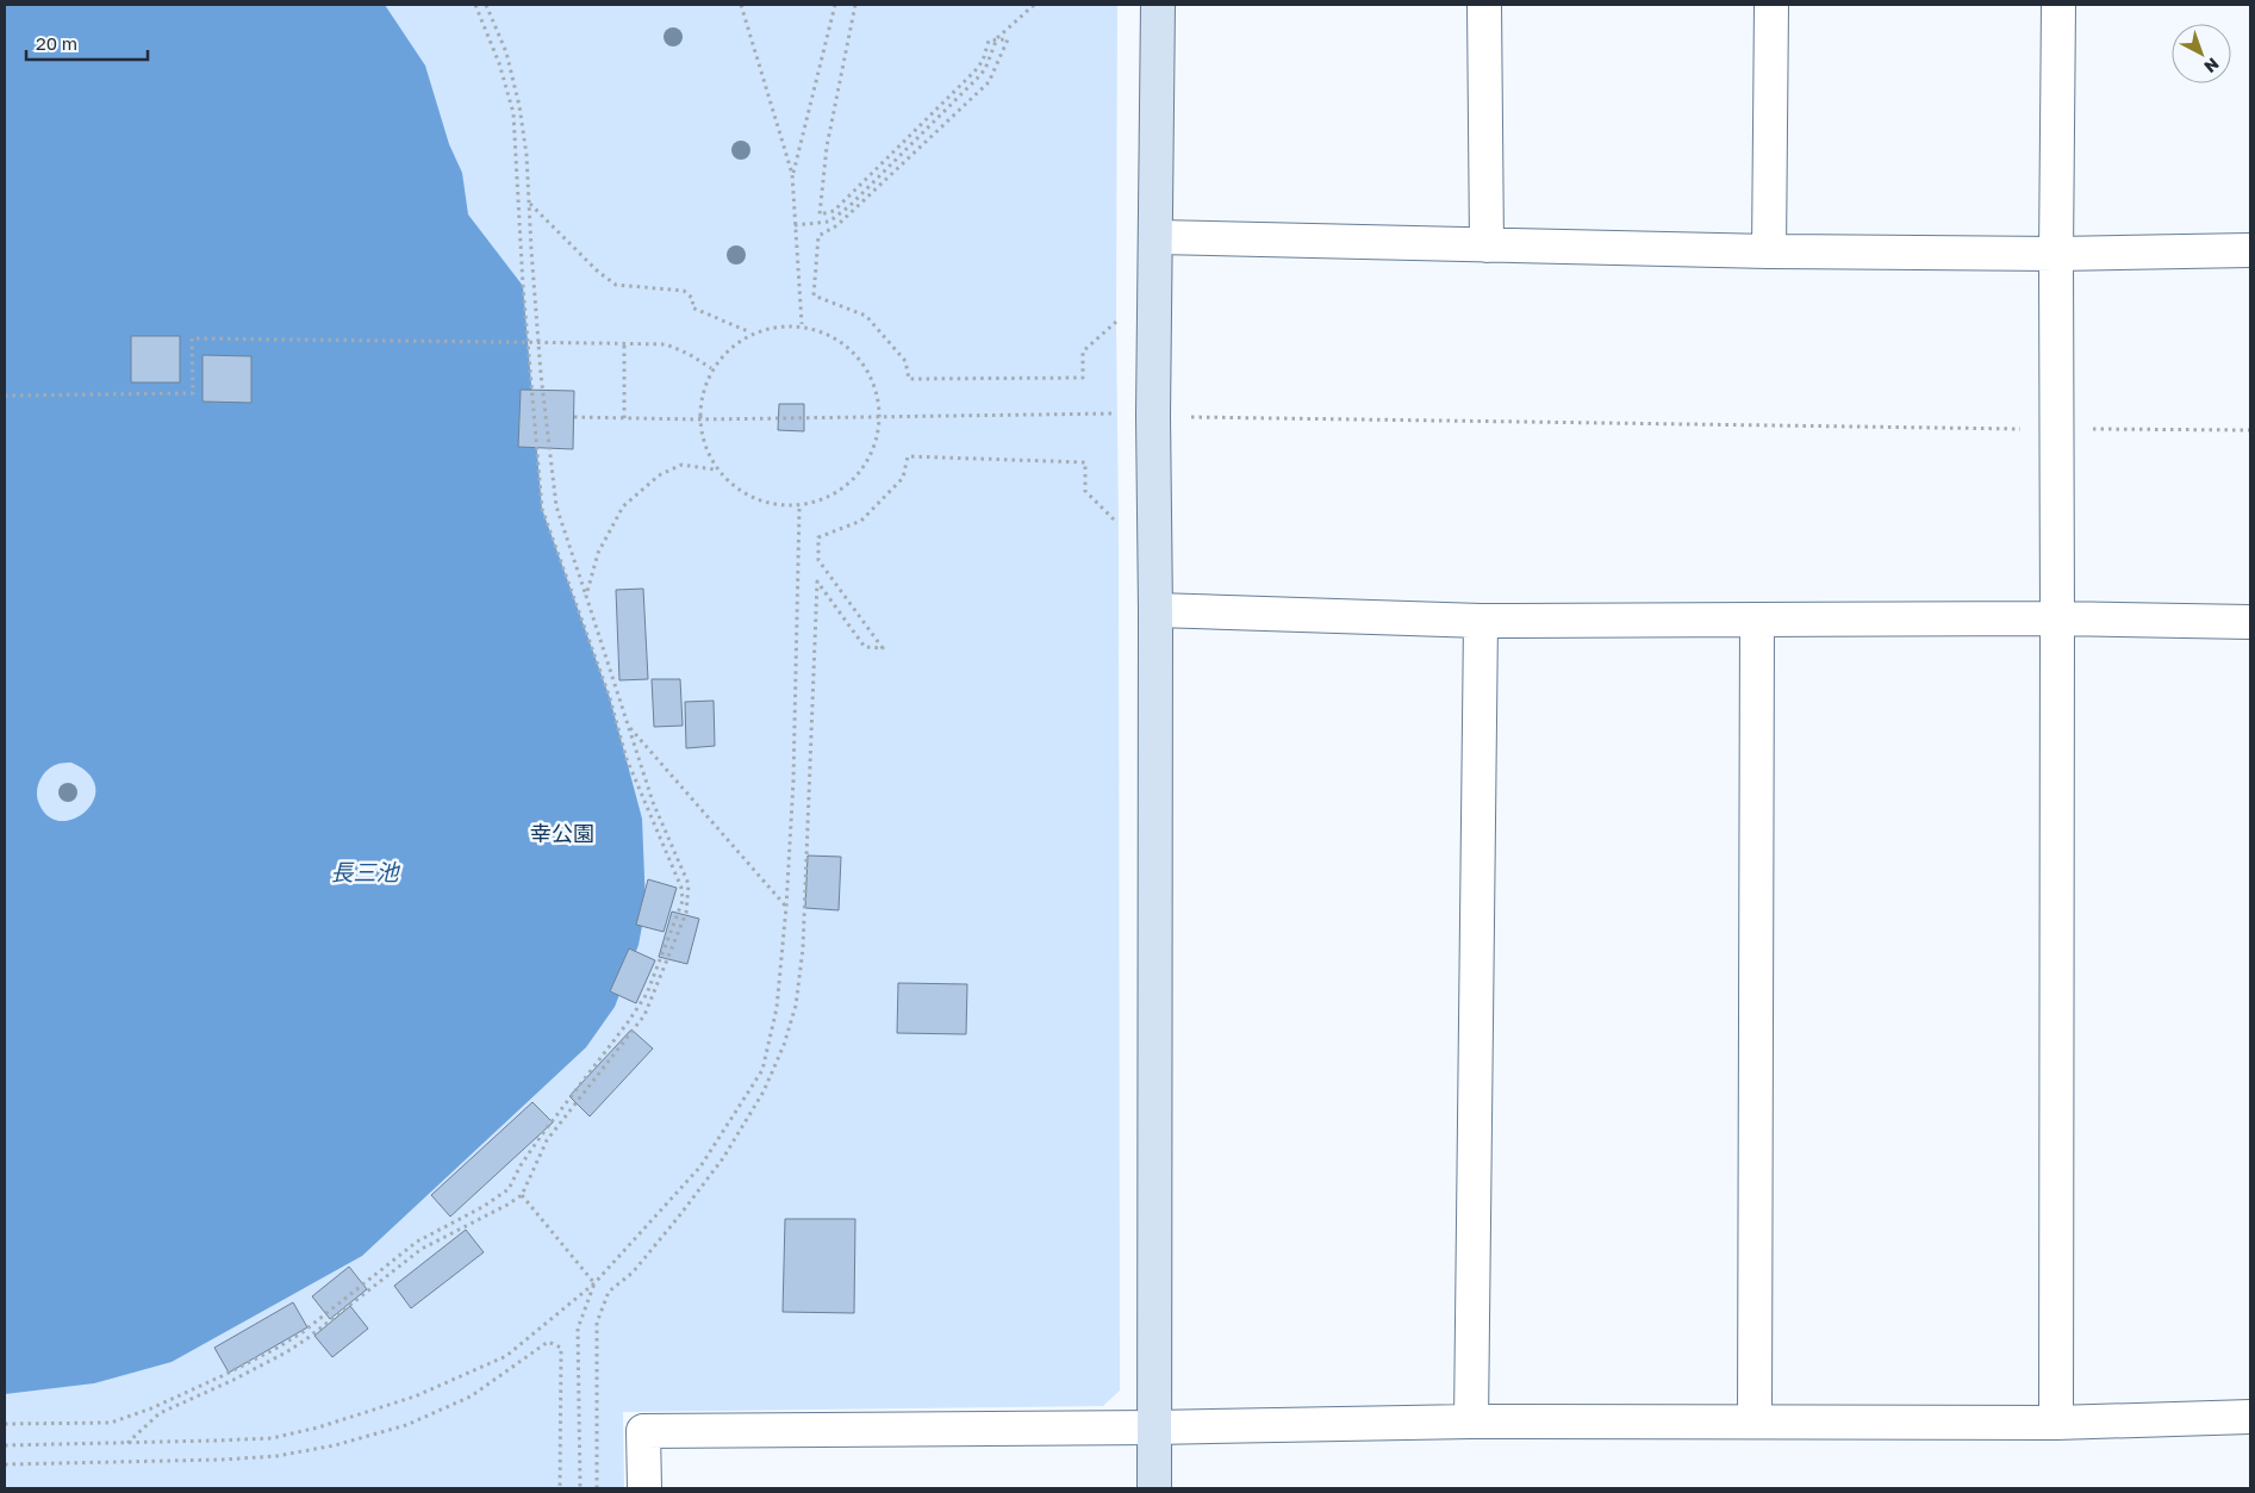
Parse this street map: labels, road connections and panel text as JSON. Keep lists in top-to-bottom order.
{
  "water": ["長三池"],
  "parks": ["幸公園"],
  "scale_bar": "20 m",
  "north": "bottom right"
}
